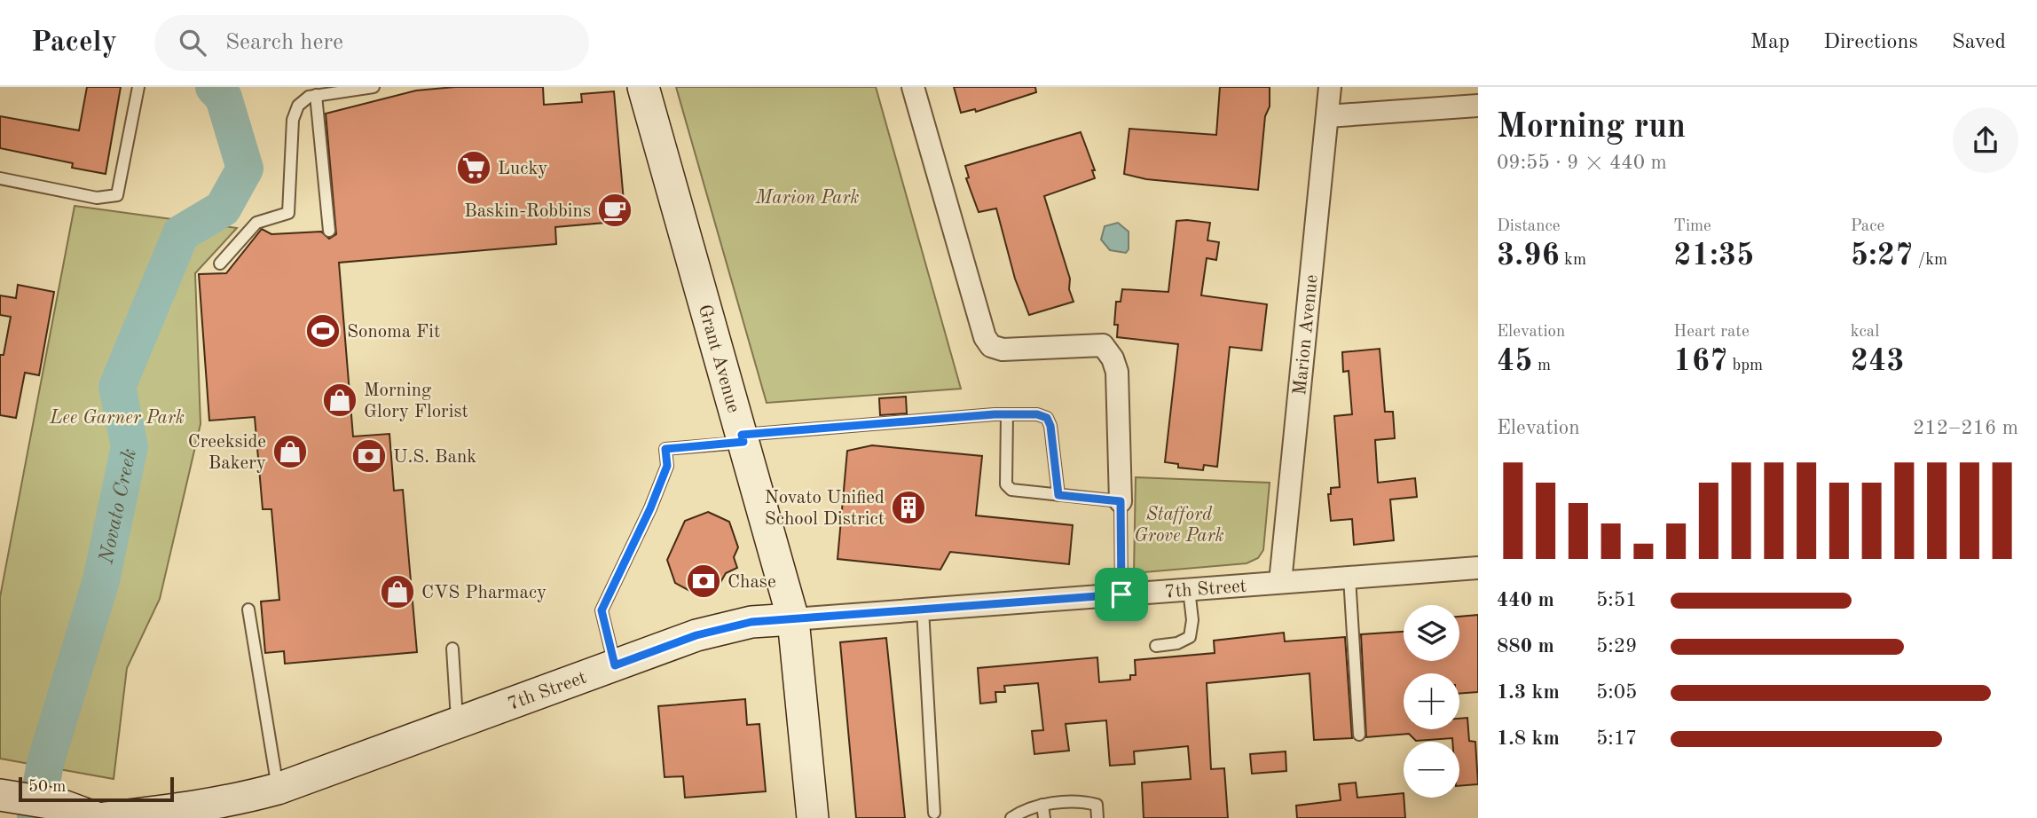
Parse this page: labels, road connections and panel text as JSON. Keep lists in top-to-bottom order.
{
  "streets": {
    "street": ["Marion Avenue", "Grant Avenue", "7th Street"]
  },
  "crossings": [
    ["Marion Avenue", "7th Street"],
    ["Grant Avenue", "7th Street"]
  ],
  "water": ["Novato Creek"],
  "parks": ["Marion Park", "Lee Garner Park", "Stafford Grove Park"],
  "places": {
    "supermarket": ["Lucky"],
    "cafe": ["Baskin-Robbins"],
    "sports": ["Sonoma Fit"],
    "shop": ["Morning Glory Florist", "Creekside Bakery", "CVS Pharmacy"],
    "bank": ["U.S. Bank", "Chase"],
    "building": ["Novato Unified School District"]
  },
  "scale_bar": "50 m",
  "page": {
    "header": "Pacely",
    "search": "Search here",
    "nav": ["Map", "Directions", "Saved"],
    "heading": ["Morning run", "09:55 · 9 × 440 m"],
    "stats": [
      ["Distance", "3.96 km"],
      ["Time", "21:35"],
      ["Pace", "5:27 /km"],
      ["Elevation", "45 m"],
      ["Heart rate", "167 bpm"],
      ["kcal", "243"]
    ],
    "chart": ["Elevation", "212–216 m"],
    "list": [
      {
        "name": "440 m",
        "note": "5:51"
      },
      {
        "name": "880 m",
        "note": "5:29"
      },
      {
        "name": "1.3 km",
        "note": "5:05"
      },
      {
        "name": "1.8 km",
        "note": "5:17"
      }
    ],
    "map_buttons": ["+", "−"],
    "scale": "50 m"
  }
}
